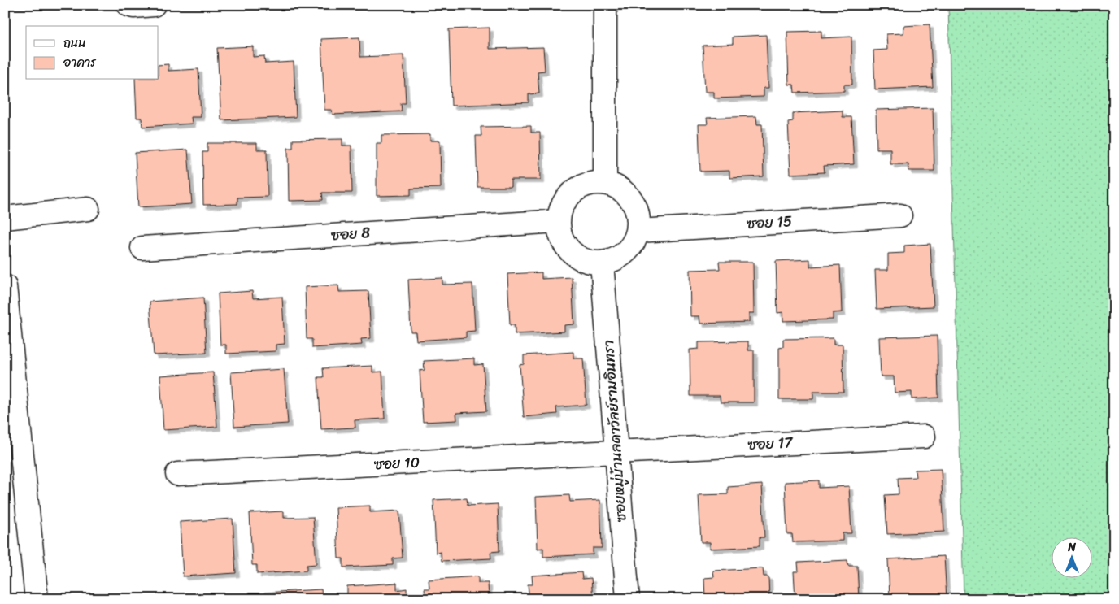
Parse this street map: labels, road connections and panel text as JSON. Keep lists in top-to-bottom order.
{
  "streets": {
    "street": [
      "ซอย 15",
      "ซอย 8",
      "ซอยหมู่บ้านลดาวัลย์รามอินทรา",
      "ซอย 17",
      "ซอย 10"
    ]
  },
  "crossings": [
    ["ซอย 15", "ซอย 8"],
    ["ซอย 15", "ซอยหมู่บ้านลดาวัลย์รามอินทรา"],
    ["ซอย 8", "ซอยหมู่บ้านลดาวัลย์รามอินทรา"],
    ["ซอยหมู่บ้านลดาวัลย์รามอินทรา", "ซอย 17"],
    ["ซอยหมู่บ้านลดาวัลย์รามอินทรา", "ซอย 10"],
    ["ซอย 17", "ซอย 10"]
  ],
  "legend": ["ถนน", "อาคาร"],
  "north": "top"
}
